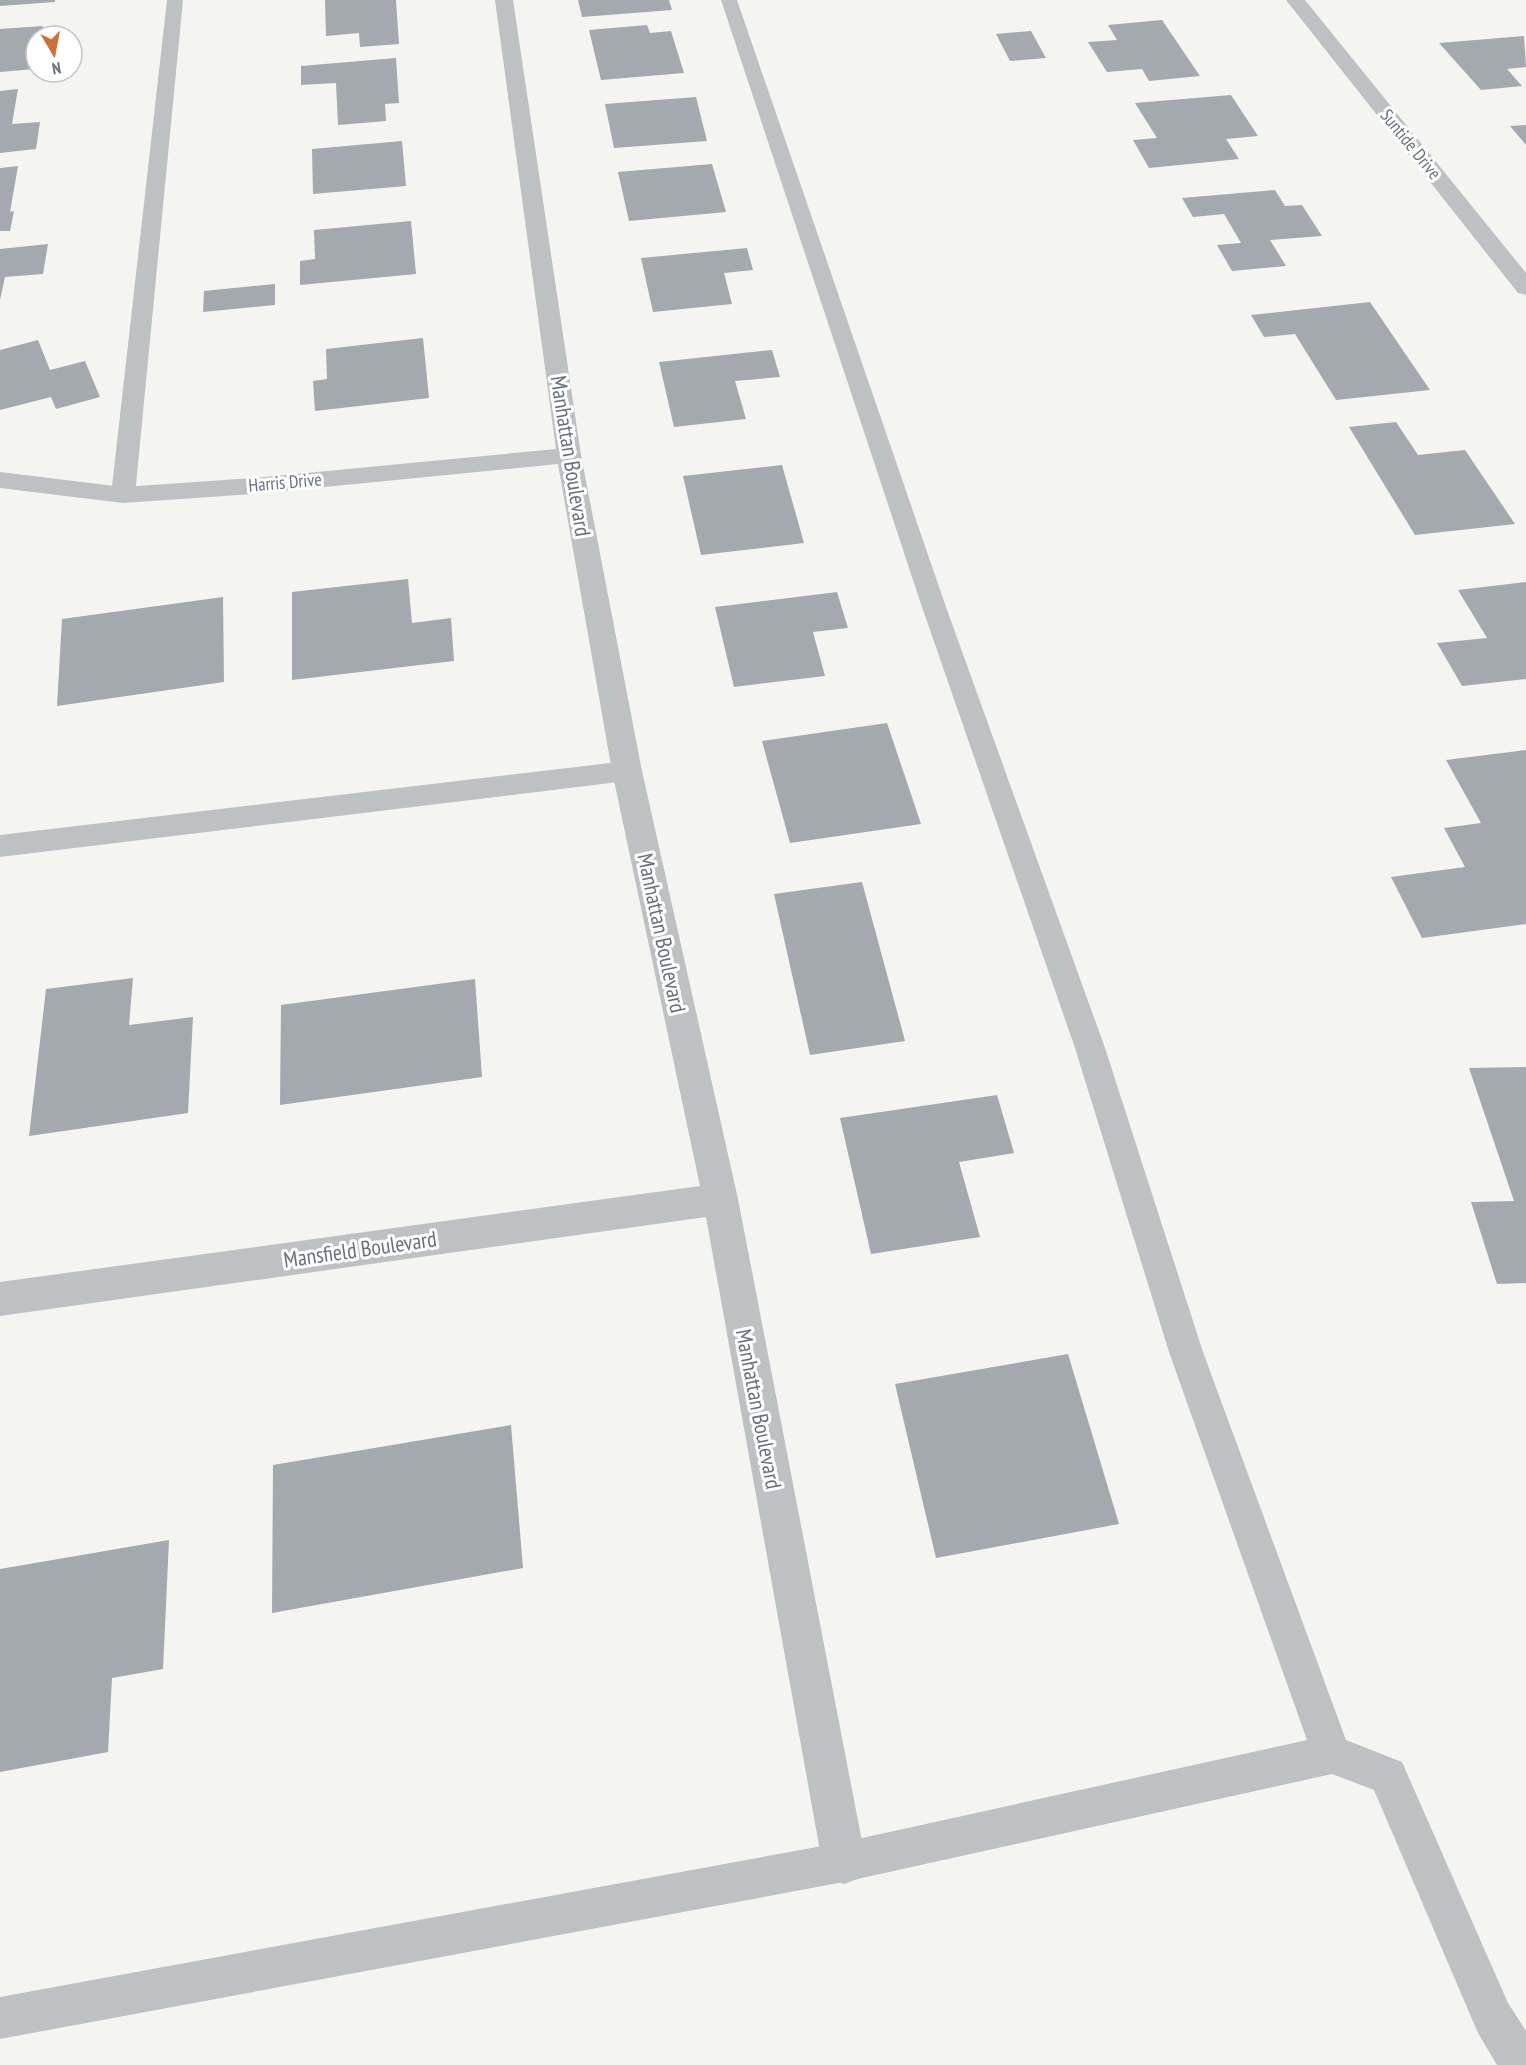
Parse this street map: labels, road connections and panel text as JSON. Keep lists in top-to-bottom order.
{
  "streets": {
    "street": [
      "Suntide Drive",
      "Manhattan Boulevard",
      "Harris Drive",
      "Mansfield Boulevard"
    ]
  },
  "crossings": [
    ["Manhattan Boulevard", "Harris Drive"],
    ["Manhattan Boulevard", "Mansfield Boulevard"]
  ],
  "north": "bottom"
}
